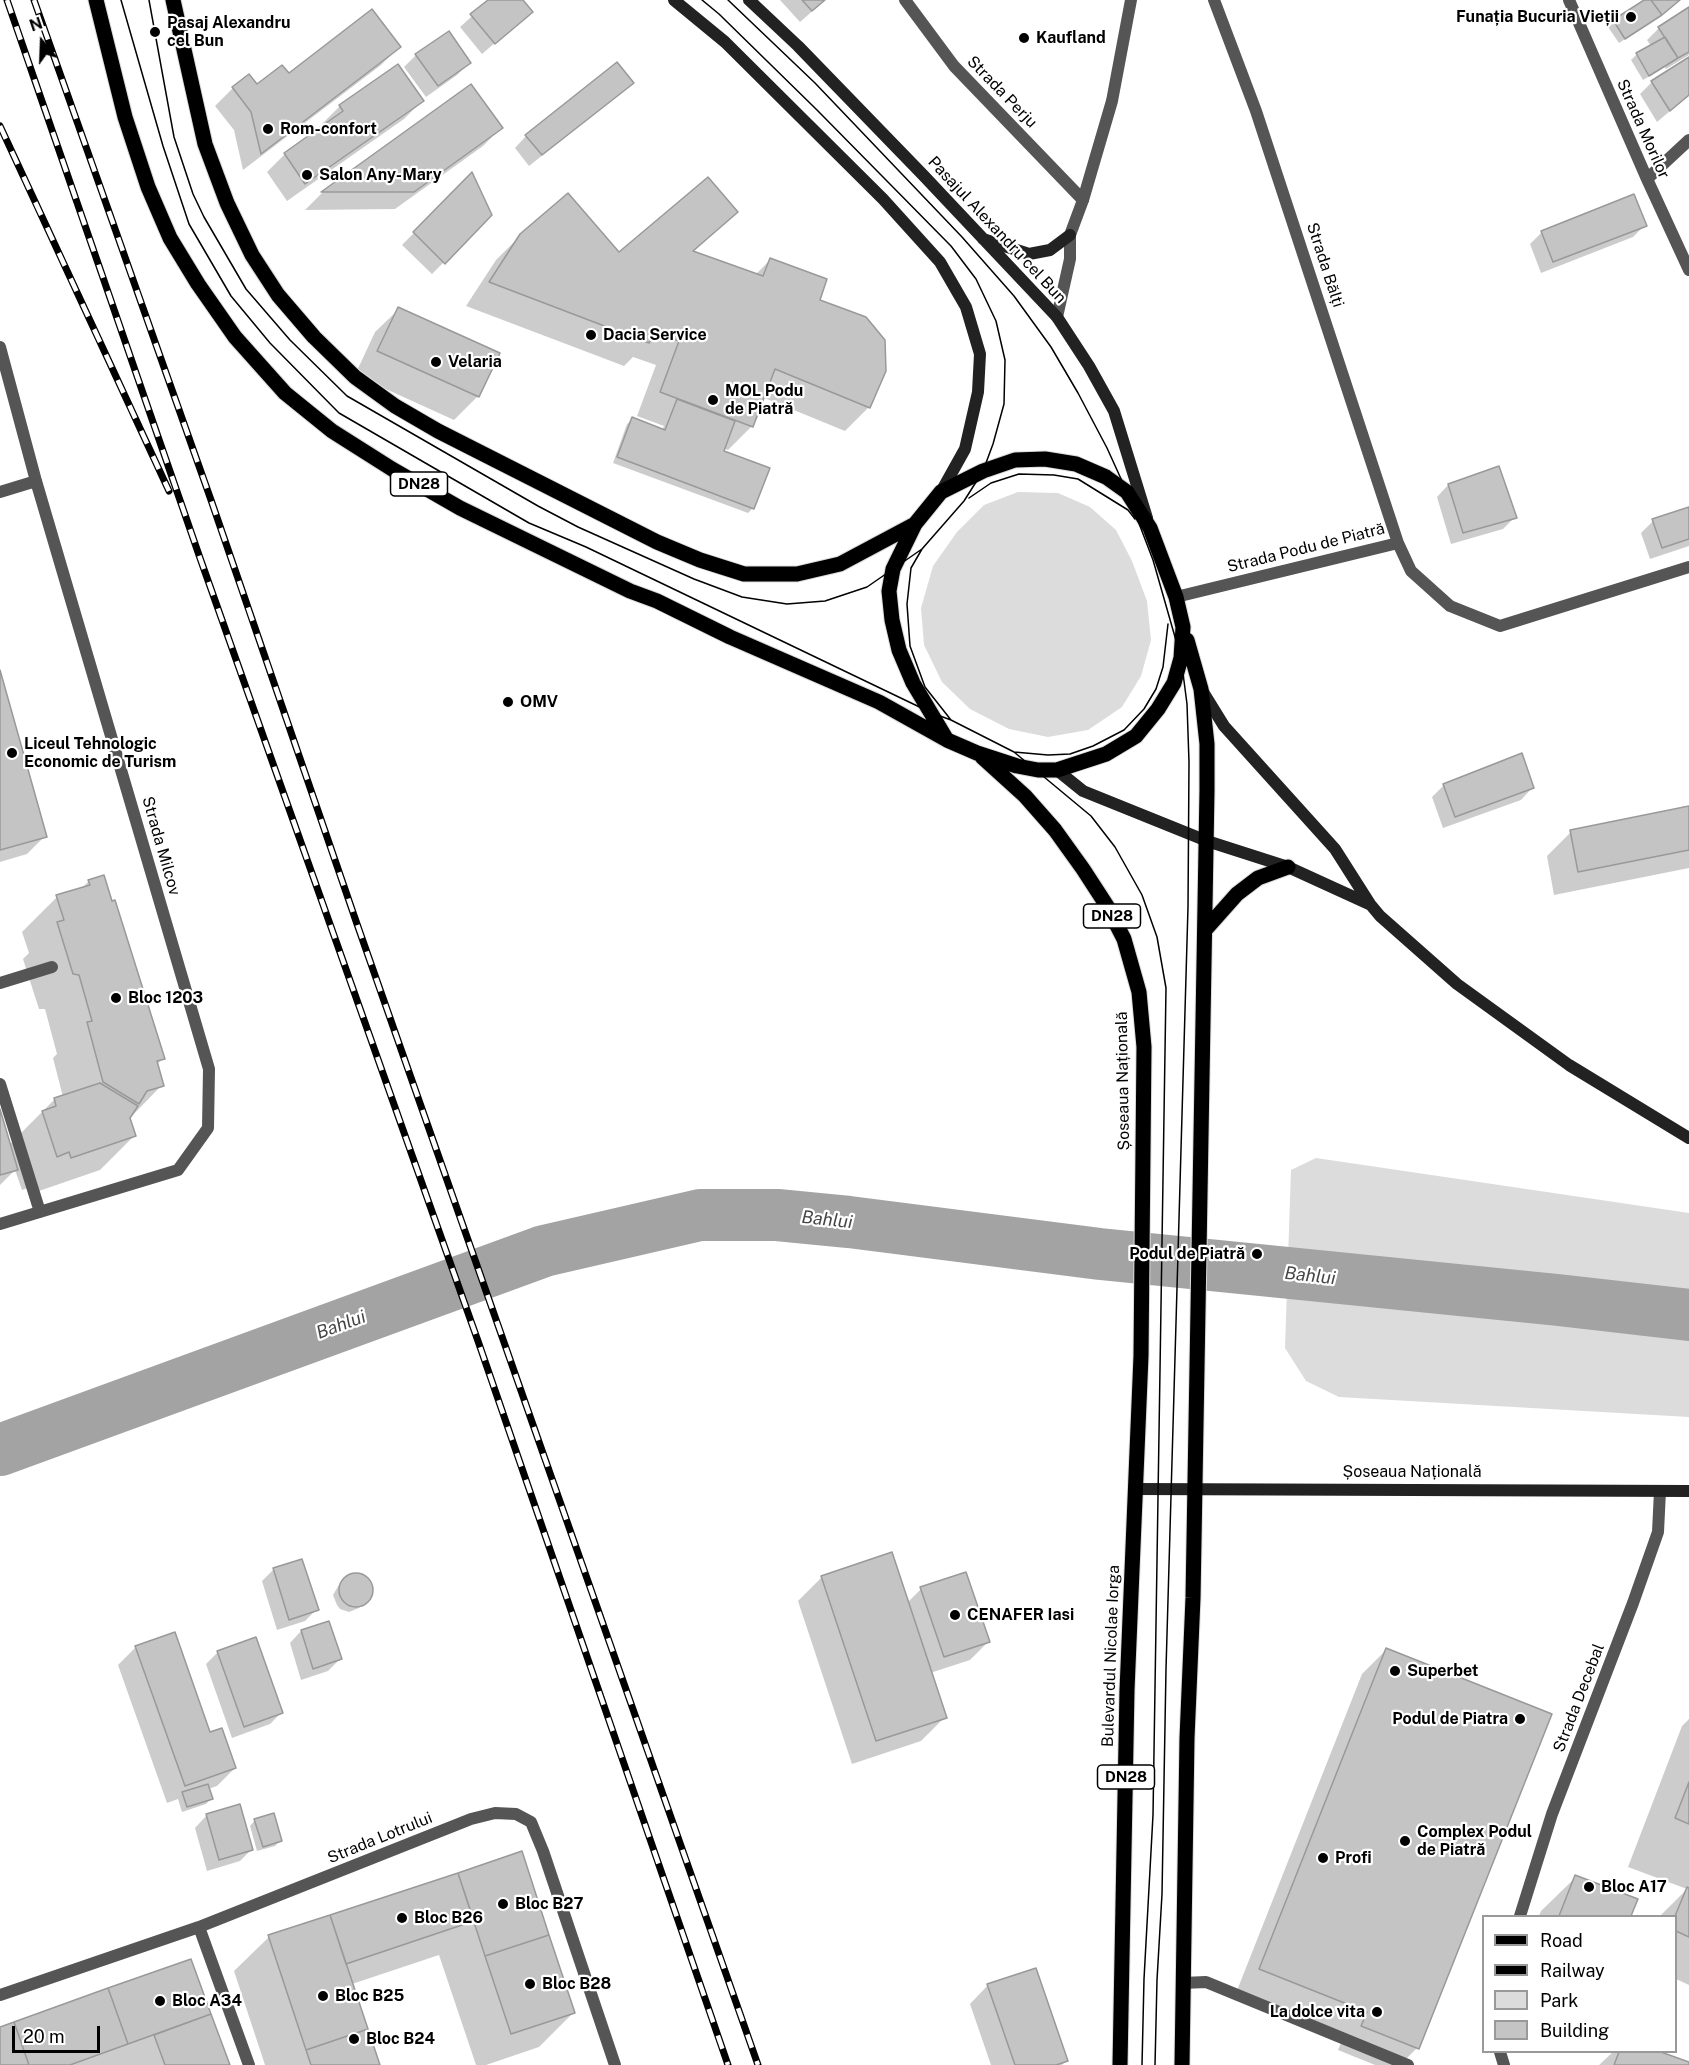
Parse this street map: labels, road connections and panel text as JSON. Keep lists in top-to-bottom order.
{
  "streets": {
    "main road": [
      "Pasajul Alexandru cel Bun",
      "DN28",
      "Șoseaua Națională",
      "Bulevardul Nicolae Iorga"
    ],
    "street": [
      "Strada Perju",
      "Strada Morilor",
      "Strada Bălți",
      "Strada Podu de Piatră",
      "Strada Milcov",
      "Strada Decebal",
      "Strada Lotrului"
    ]
  },
  "crossings": [
    ["Pasajul Alexandru cel Bun", "DN28"],
    ["Strada Bălți", "Strada Podu de Piatră"],
    ["DN28", "Strada Podu de Piatră"],
    ["DN28", "Șoseaua Națională"],
    ["Șoseaua Națională", "Bulevardul Nicolae Iorga"],
    ["Șoseaua Națională", "Strada Decebal"]
  ],
  "water": ["Bahlui"],
  "places": [
    "Funația Bucuria Vieții",
    "Pasaj Alexandru cel Bun",
    "Kaufland",
    "Rom-confort",
    "Salon Any-Mary",
    "Dacia Service",
    "Velaria",
    "MOL Podu de Piatră",
    "OMV",
    "Liceul Tehnologic Economic de Turism",
    "Bloc 1203",
    "Podul de Piatră",
    "CENAFER Iasi",
    "Superbet",
    "Podul de Piatra",
    "Complex Podul de Piatră",
    "Profi",
    "Bloc A17",
    "Bloc B27",
    "Bloc B26",
    "Bloc B28",
    "Bloc B25",
    "Bloc A34",
    "La dolce vita",
    "Bloc B24"
  ],
  "legend": [
    "Road",
    "Railway",
    "Park",
    "Building"
  ],
  "scale_bar": "20 m",
  "north": "top"
}
